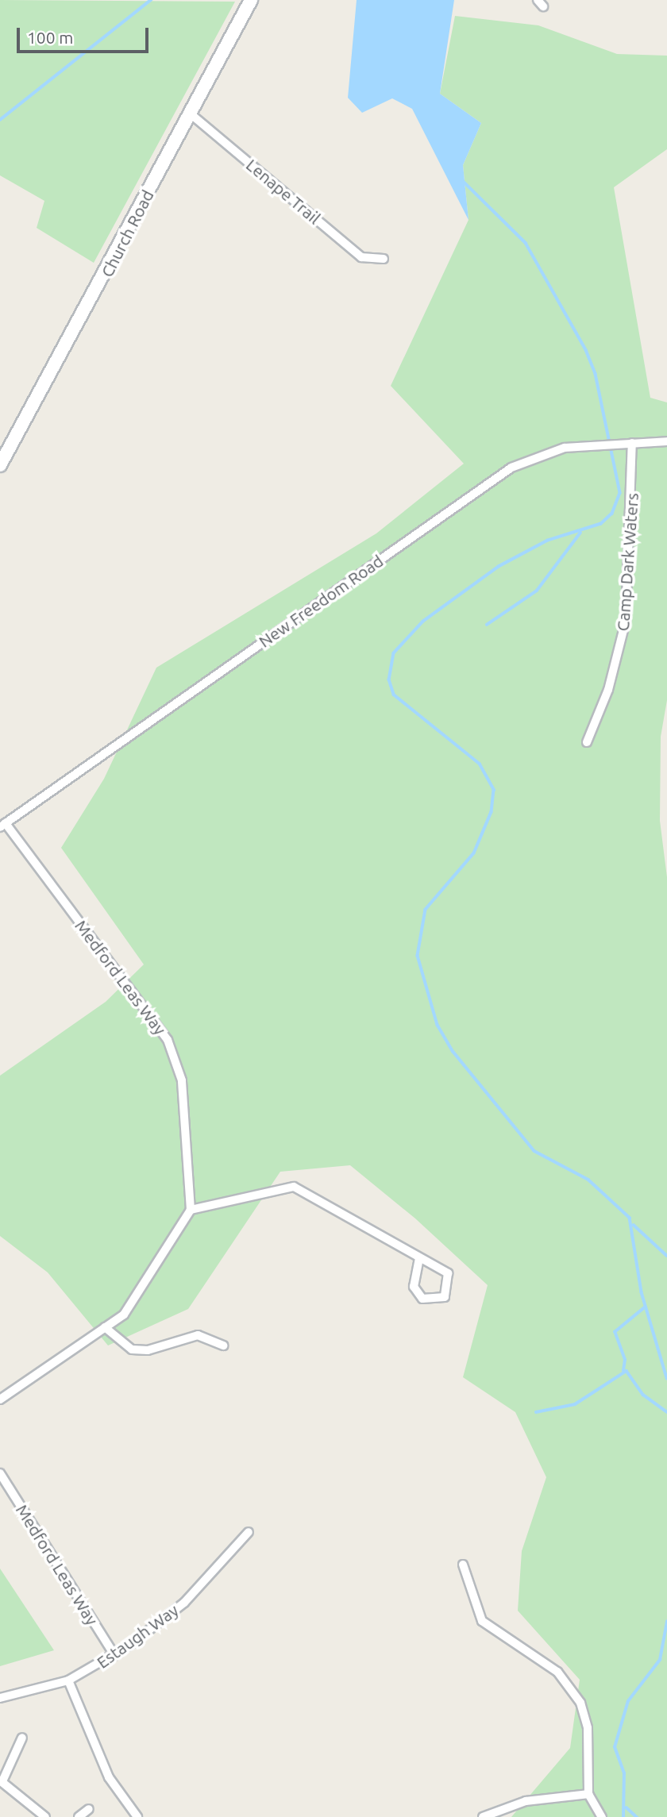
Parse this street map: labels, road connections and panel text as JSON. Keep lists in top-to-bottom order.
{
  "streets": {
    "main road": ["Church Road"],
    "street": [
      "Lenape Trail",
      "Camp Dark Waters",
      "New Freedom Road",
      "Medford Leas Way",
      "Estaugh Way"
    ]
  },
  "crossings": [
    ["Lenape Trail", "Church Road"],
    ["Camp Dark Waters", "New Freedom Road"],
    ["New Freedom Road", "Medford Leas Way"],
    ["Medford Leas Way", "Estaugh Way"]
  ],
  "scale_bar": "100 m"
}
